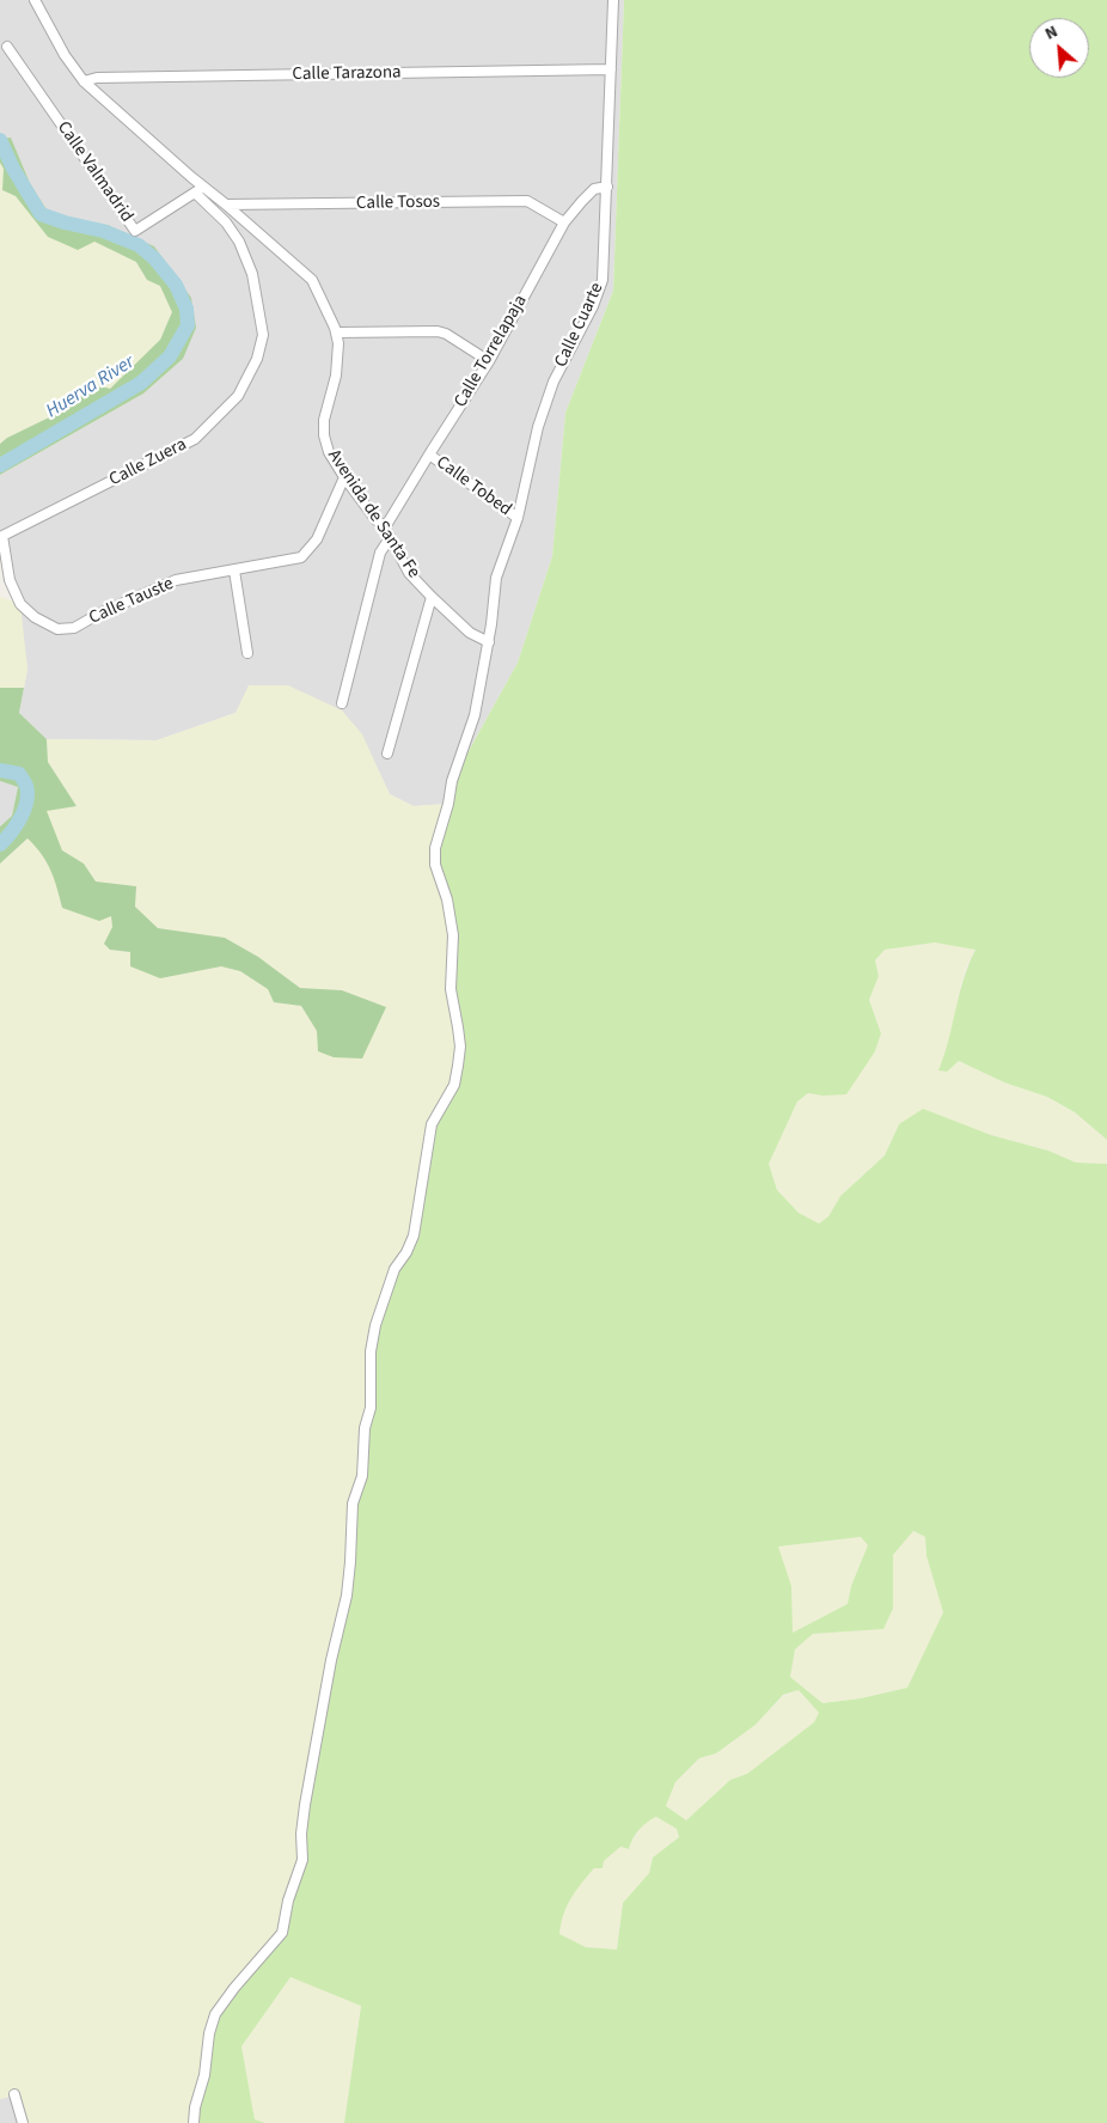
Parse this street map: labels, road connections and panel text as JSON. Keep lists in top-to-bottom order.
{
  "streets": {
    "street": [
      "Calle Tarazona",
      "Calle Valmadrid",
      "Calle Tosos",
      "Calle Cuarte",
      "Calle Torrelapaja",
      "Calle Zuera",
      "Calle Tobed",
      "Avenida de Santa Fe",
      "Calle Tauste"
    ]
  },
  "crossings": [
    ["Calle Tarazona", "Calle Cuarte"],
    ["Calle Tarazona", "Avenida de Santa Fe"],
    ["Calle Valmadrid", "Calle Zuera"],
    ["Calle Valmadrid", "Avenida de Santa Fe"],
    ["Calle Tosos", "Calle Torrelapaja"],
    ["Calle Tosos", "Avenida de Santa Fe"],
    ["Calle Cuarte", "Calle Torrelapaja"],
    ["Calle Cuarte", "Calle Tobed"],
    ["Calle Cuarte", "Avenida de Santa Fe"],
    ["Calle Torrelapaja", "Calle Tobed"],
    ["Calle Torrelapaja", "Avenida de Santa Fe"],
    ["Calle Zuera", "Avenida de Santa Fe"],
    ["Calle Zuera", "Calle Tauste"],
    ["Avenida de Santa Fe", "Calle Tauste"]
  ],
  "water": ["Huerva River"],
  "north": "top left"
}
